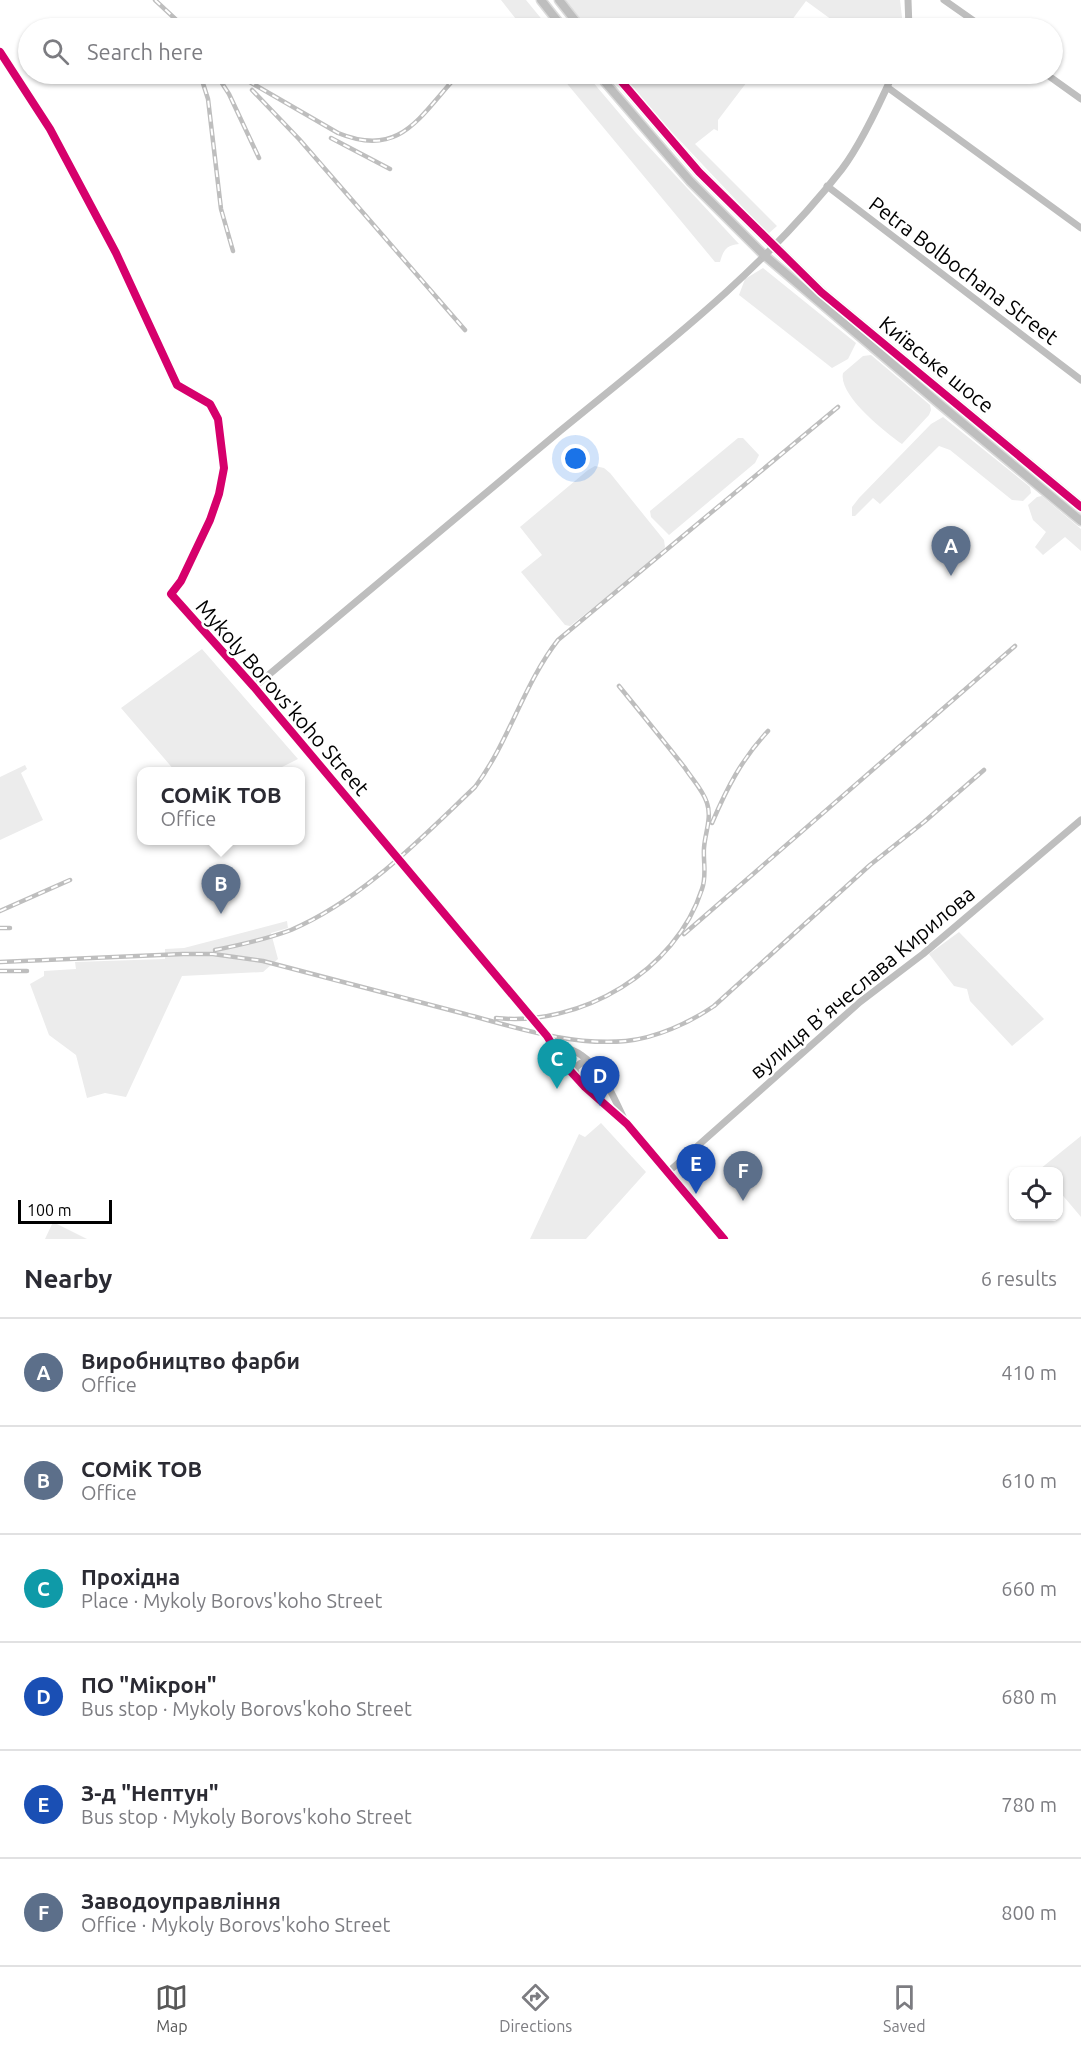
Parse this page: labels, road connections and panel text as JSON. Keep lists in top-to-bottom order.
{
  "streets": {
    "main road": ["Київське шосе"],
    "street": ["Petra Bolbochana Street", "Mykoly Borovs'koho Street", "вулиця Вʼячеслава Кирилова"]
  },
  "crossings": [
    ["Mykoly Borovs'koho Street", "вулиця Вʼячеслава Кирилова"]
  ],
  "scale_bar": "100 m",
  "page": {
    "search": "Search here",
    "pins": [
      "A",
      "B",
      "C",
      "D",
      "E",
      "F"
    ],
    "popup": ["СОМіК ТОВ", "Office"],
    "scale": "100 m",
    "heading": ["Nearby", "6 results"],
    "list": [
      {
        "mark": "A",
        "name": "Виробництво фарби",
        "note": "Office",
        "value": "410 m"
      },
      {
        "mark": "B",
        "name": "СОМіК ТОВ",
        "note": "Office",
        "value": "610 m"
      },
      {
        "mark": "C",
        "name": "Прохідна",
        "note": "Place · Mykoly Borovs'koho Street",
        "value": "660 m"
      },
      {
        "mark": "D",
        "name": "ПО \"Мікрон\"",
        "note": "Bus stop · Mykoly Borovs'koho Street",
        "value": "680 m"
      },
      {
        "mark": "E",
        "name": "З-д \"Нептун\"",
        "note": "Bus stop · Mykoly Borovs'koho Street",
        "value": "780 m"
      },
      {
        "mark": "F",
        "name": "Заводоуправління",
        "note": "Office · Mykoly Borovs'koho Street",
        "value": "800 m"
      }
    ],
    "nav": ["Map", "Directions", "Saved"]
  }
}
